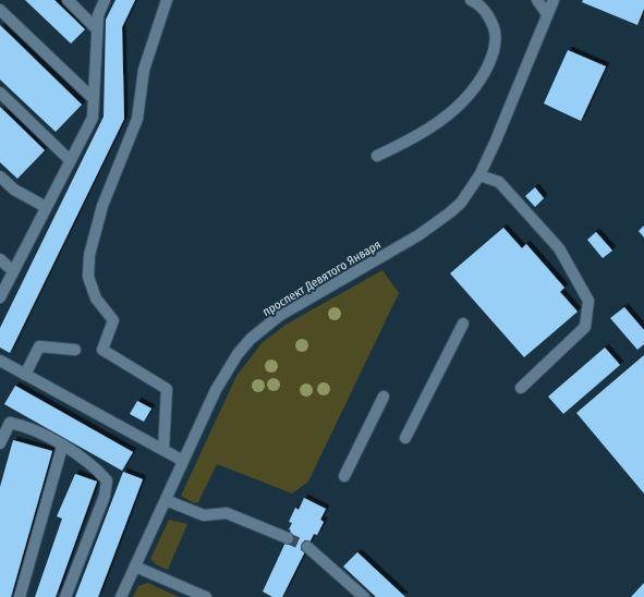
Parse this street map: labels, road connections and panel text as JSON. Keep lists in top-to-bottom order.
{
  "streets": {
    "street": ["проспект Девятого Января"]
  }
}
